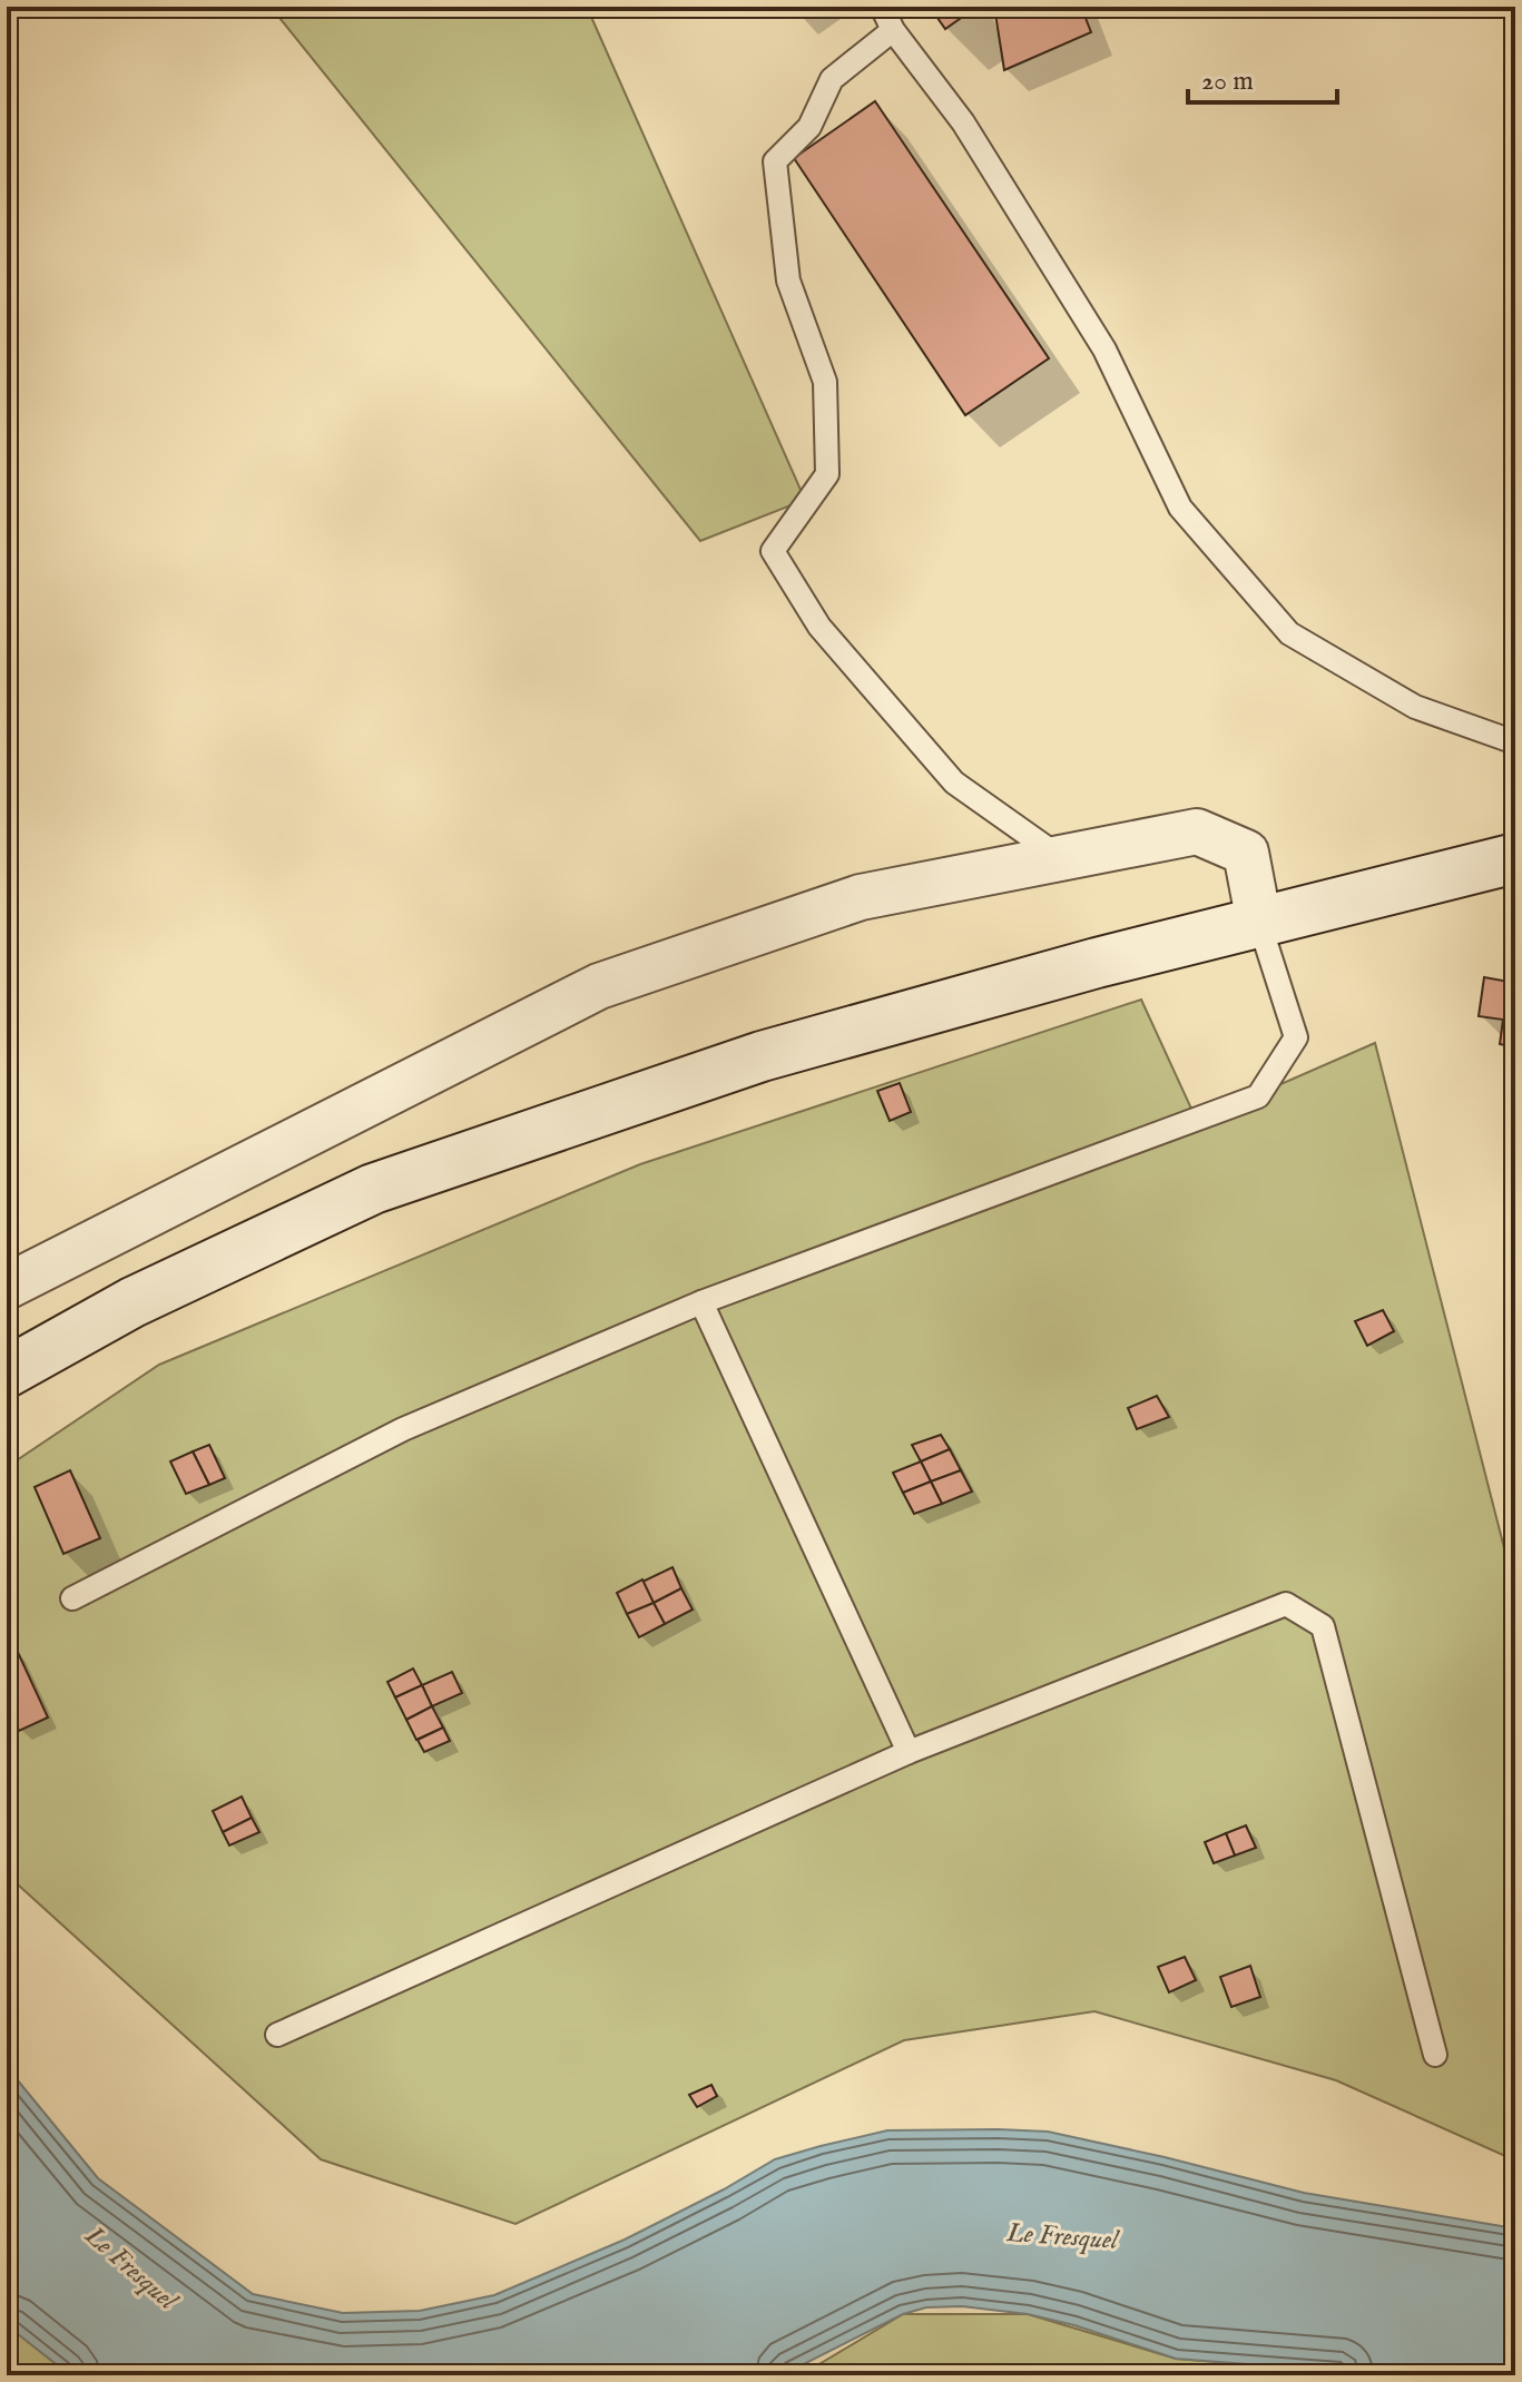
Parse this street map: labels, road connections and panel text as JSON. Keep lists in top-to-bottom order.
{
  "water": ["Le Fresquel"],
  "scale_bar": "20 m"
}
